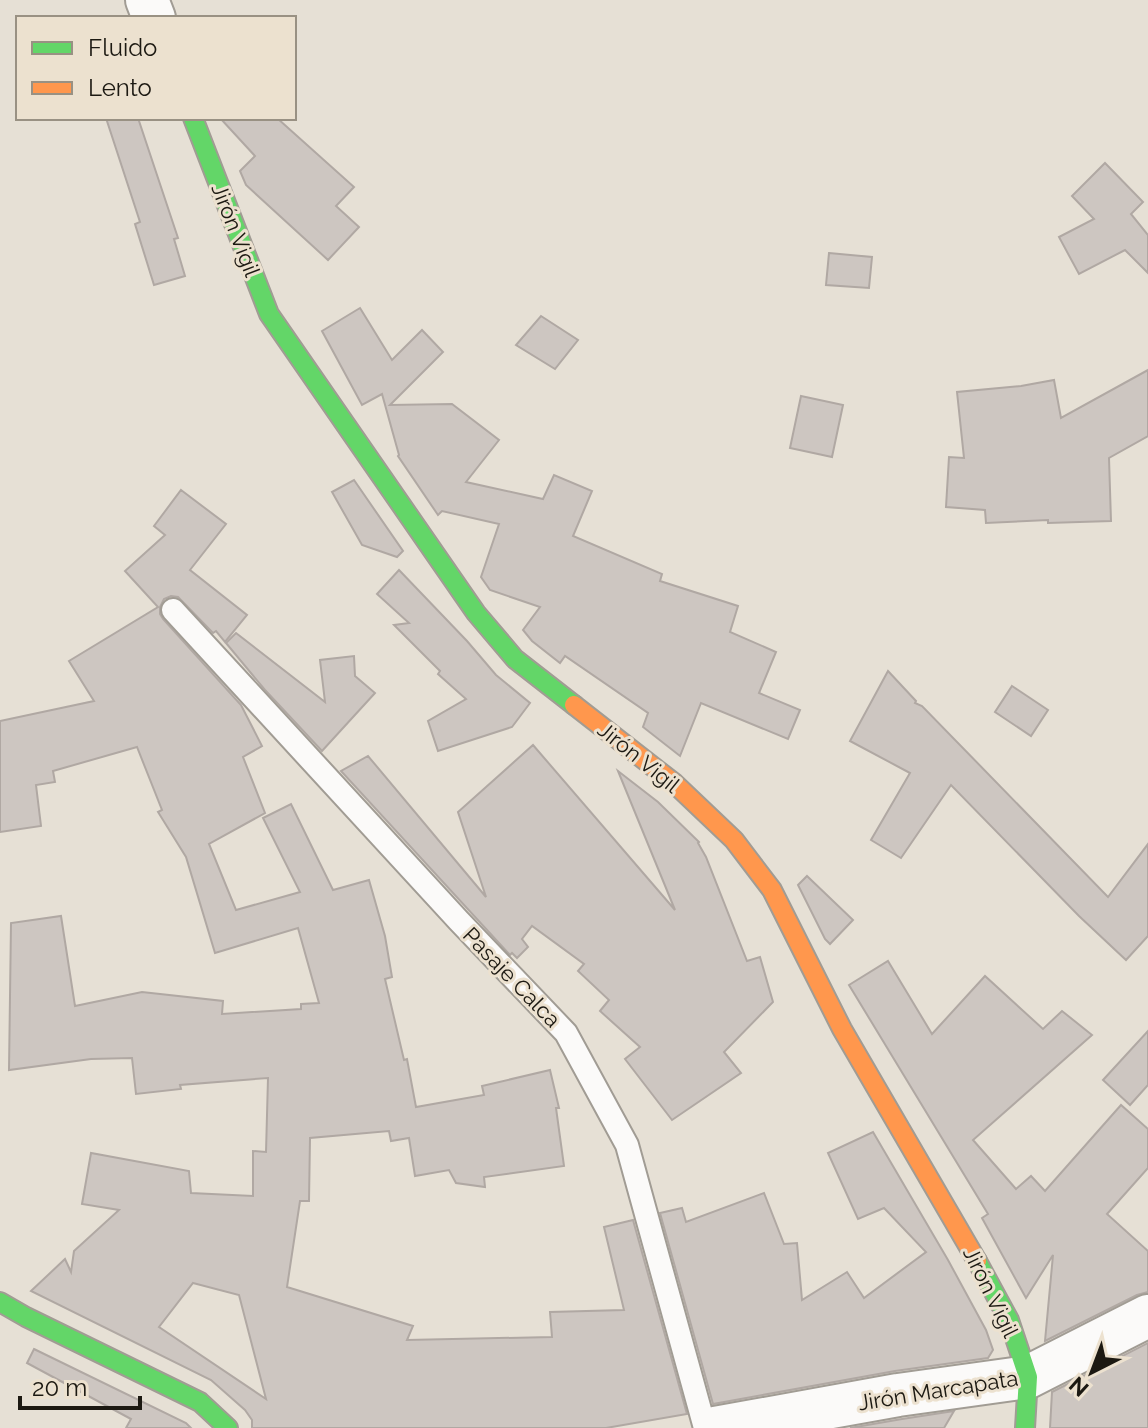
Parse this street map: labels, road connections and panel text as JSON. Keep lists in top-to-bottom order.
{
  "streets": {
    "street": ["Jirón Vigil", "Jirón Marcapata"],
    "lane": ["Pasaje Calca"]
  },
  "crossings": [
    ["Jirón Vigil", "Jirón Marcapata"]
  ],
  "legend": ["Fluido", "Lento"],
  "scale_bar": "20 m",
  "north": "bottom left"
}
